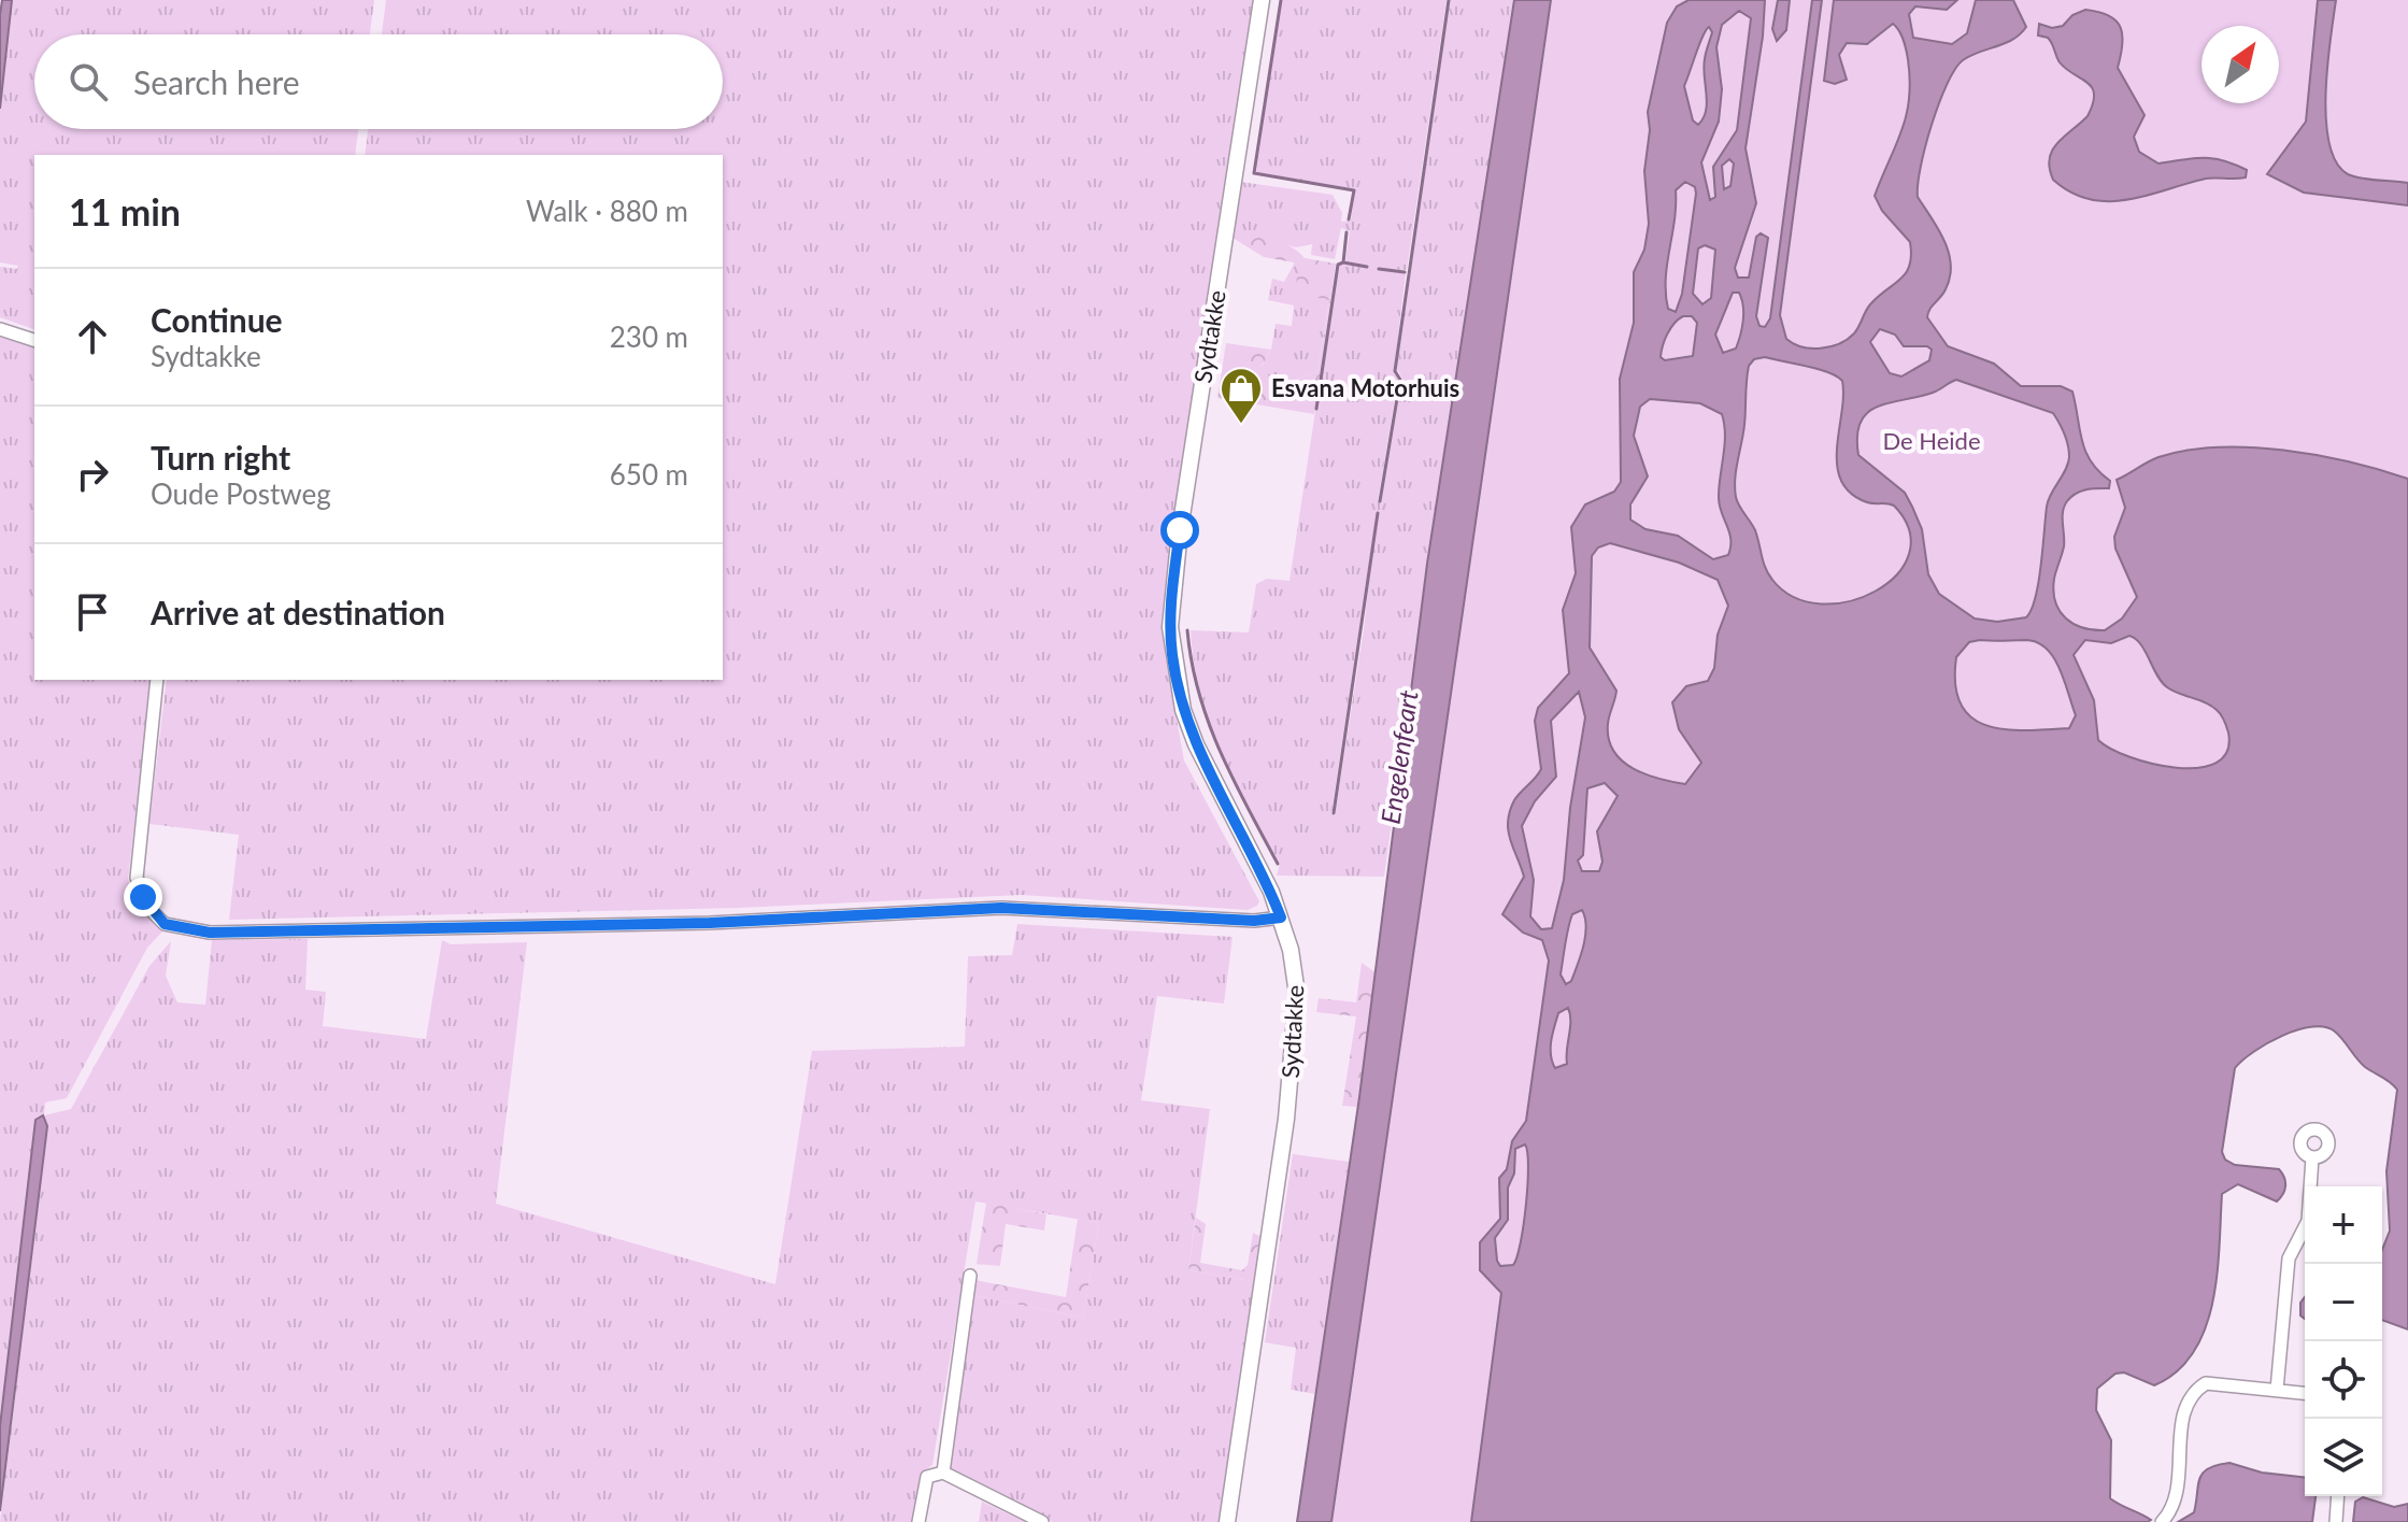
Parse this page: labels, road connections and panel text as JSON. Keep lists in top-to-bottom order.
{
  "streets": {
    "street": ["Sydtakke"]
  },
  "water": ["Engelenfeart"],
  "parks": ["De Heide"],
  "places": {
    "shop": ["Esvana Motorhuis"]
  },
  "north": "top right",
  "page": {
    "search": "Search here",
    "heading": ["11 min", "Walk · 880 m"],
    "list": [
      ["Continue", "Sydtakke", "230 m"],
      ["Turn right", "Oude Postweg", "650 m"],
      "Arrive at destination"
    ],
    "map_buttons": ["+", "−"]
  }
}
